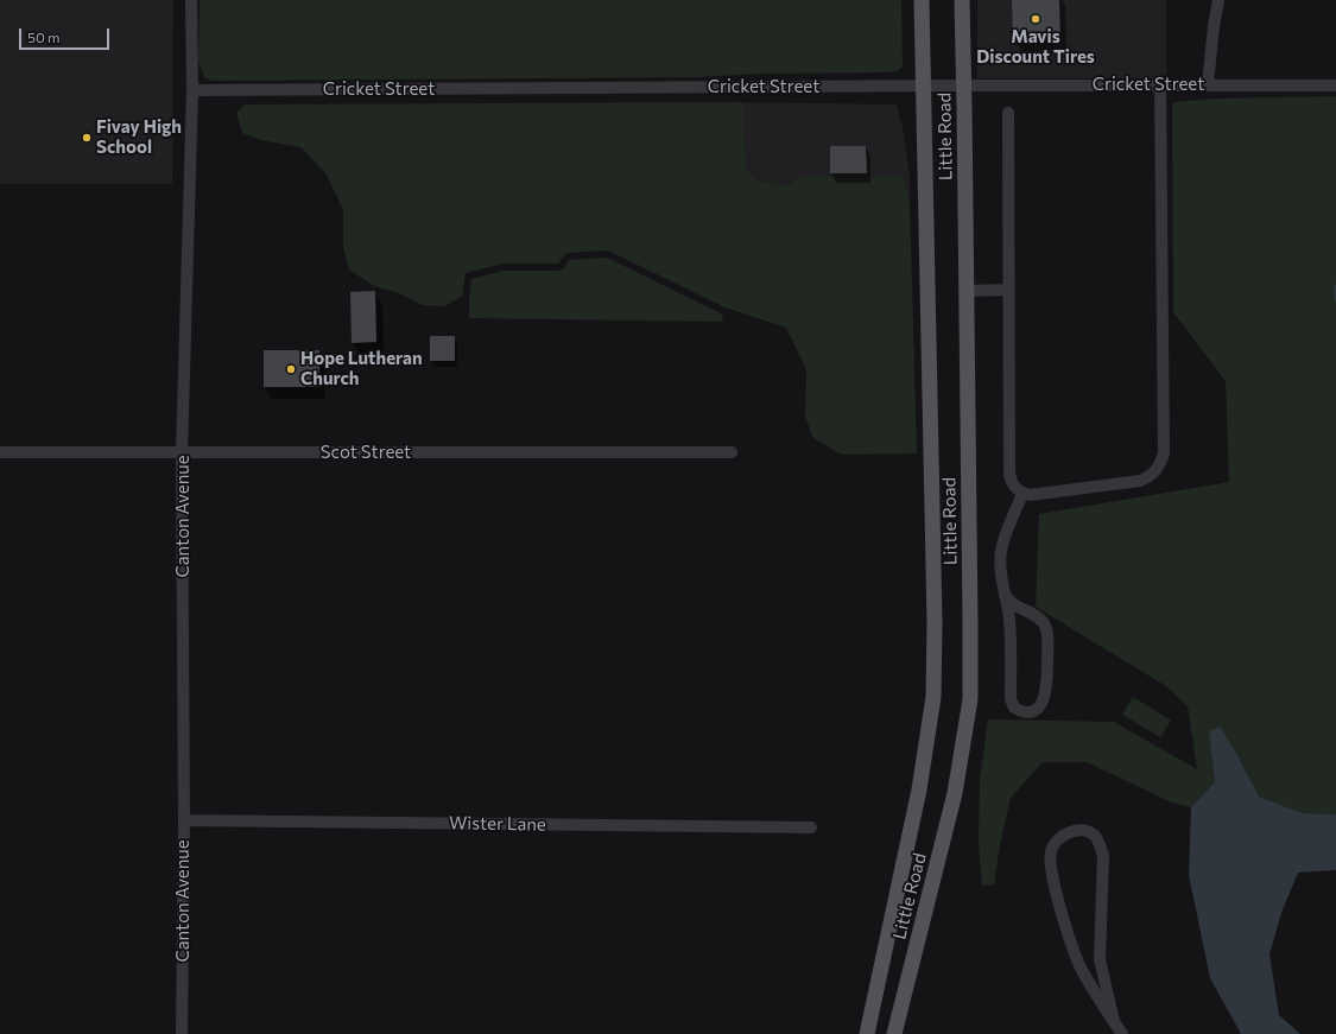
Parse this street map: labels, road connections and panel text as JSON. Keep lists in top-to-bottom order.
{
  "streets": {
    "main road": ["Little Road"],
    "street": [
      "Cricket Street",
      "Scot Street",
      "Canton Avenue",
      "Wister Lane"
    ]
  },
  "crossings": [
    ["Cricket Street", "Little Road"],
    ["Cricket Street", "Canton Avenue"],
    ["Scot Street", "Canton Avenue"],
    ["Canton Avenue", "Wister Lane"]
  ],
  "places": ["Mavis Discount Tires", "Fivay High School", "Hope Lutheran Church"],
  "scale_bar": "50 m"
}
